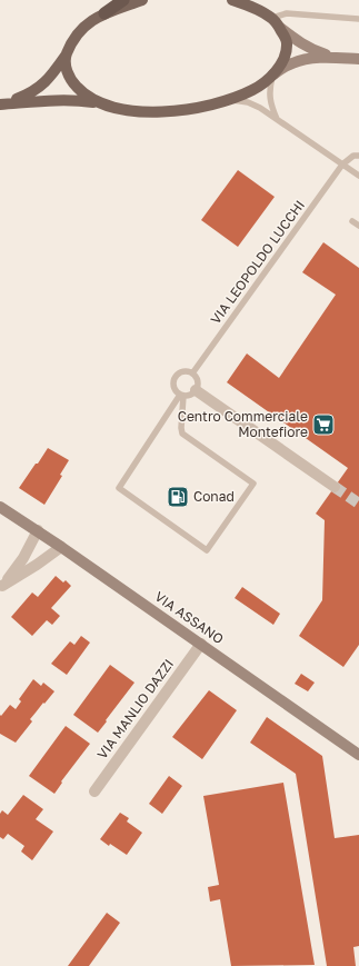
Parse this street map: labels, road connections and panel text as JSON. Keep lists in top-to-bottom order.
{
  "streets": {
    "main road": ["VIA ASSANO"],
    "street": ["VIA MANLIO DAZZI"],
    "lane": ["VIA LEOPOLDO LUCCHI"]
  },
  "crossings": [
    ["VIA ASSANO", "VIA MANLIO DAZZI"]
  ],
  "places": {
    "supermarket": ["Centro Commerciale Montefiore"],
    "fuel station": ["Conad"]
  }
}
